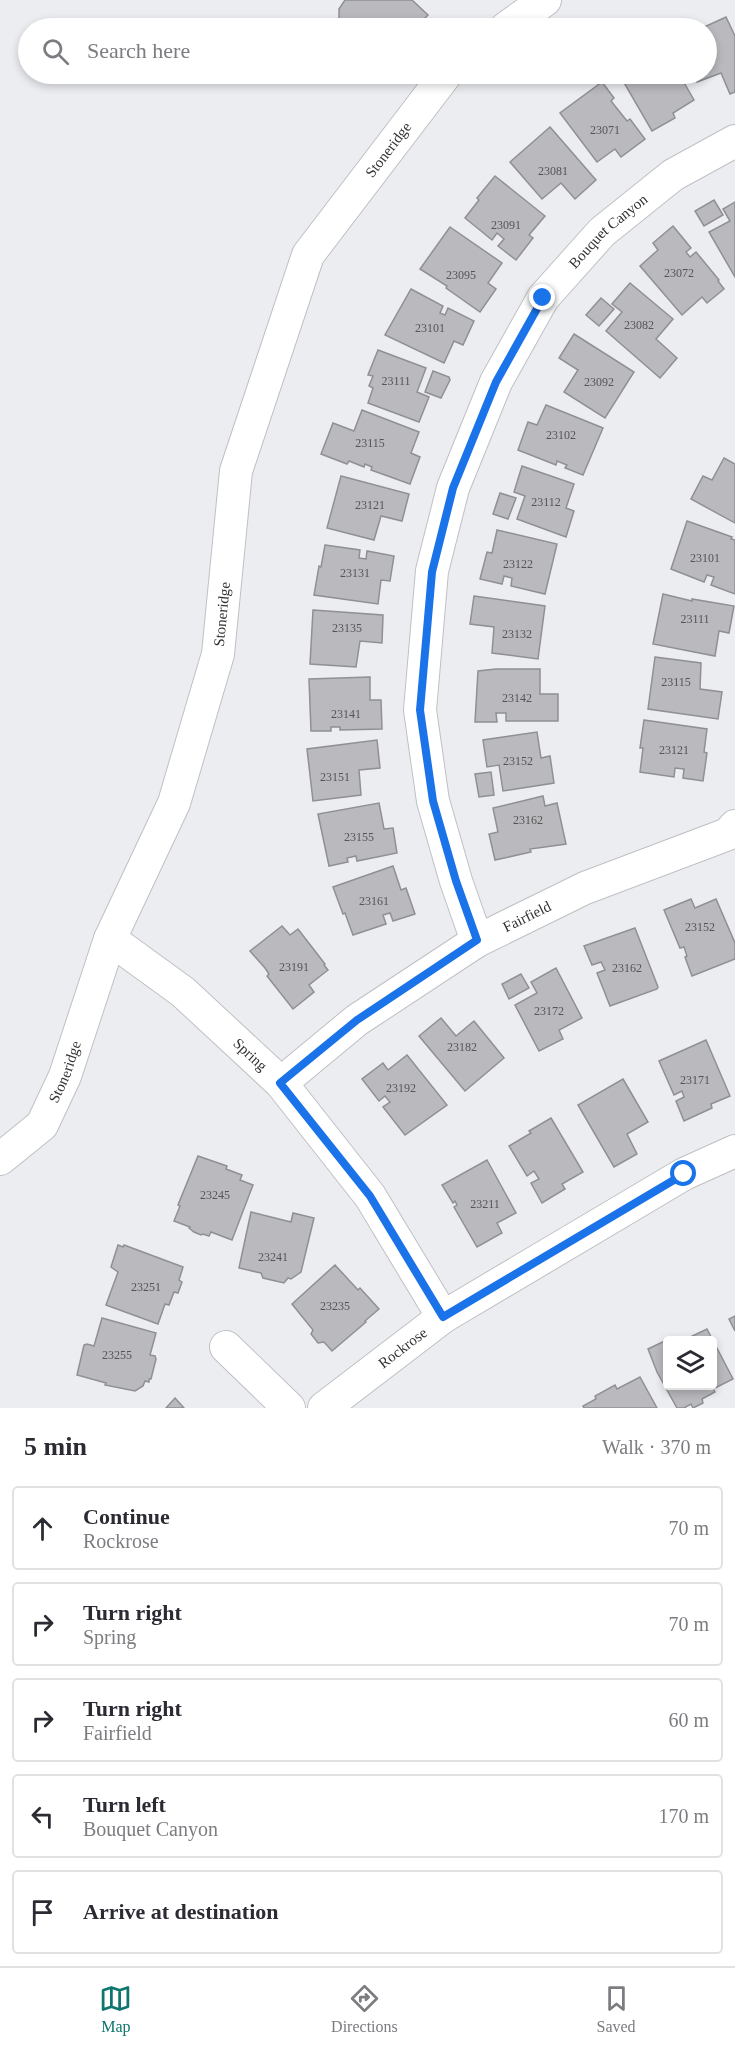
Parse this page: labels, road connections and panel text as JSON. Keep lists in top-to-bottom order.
{
  "streets": {
    "street": [
      "Stoneridge",
      "Bouquet Canyon",
      "Fairfield",
      "Spring",
      "Rockrose"
    ]
  },
  "crossings": [
    ["Stoneridge", "Spring"],
    ["Bouquet Canyon", "Fairfield"],
    ["Fairfield", "Spring"],
    ["Spring", "Rockrose"]
  ],
  "house_numbers": [
    "23071",
    "23081",
    "23091",
    "23072",
    "23095",
    "23082",
    "23101",
    "23111",
    "23092",
    "23102",
    "23115",
    "23112",
    "23121",
    "23101",
    "23122",
    "23131",
    "23111",
    "23135",
    "23132",
    "23115",
    "23142",
    "23141",
    "23121",
    "23152",
    "23151",
    "23162",
    "23155",
    "23161",
    "23152",
    "23191",
    "23162",
    "23172",
    "23182",
    "23171",
    "23192",
    "23245",
    "23211",
    "23241",
    "23251",
    "23235",
    "23255"
  ],
  "page": {
    "search": "Search here",
    "heading": ["5 min", "Walk · 370 m"],
    "list": [
      ["Continue", "Rockrose", "70 m"],
      ["Turn right", "Spring", "70 m"],
      ["Turn right", "Fairfield", "60 m"],
      ["Turn left", "Bouquet Canyon", "170 m"],
      "Arrive at destination"
    ],
    "nav": ["Map", "Directions", "Saved"]
  }
}
